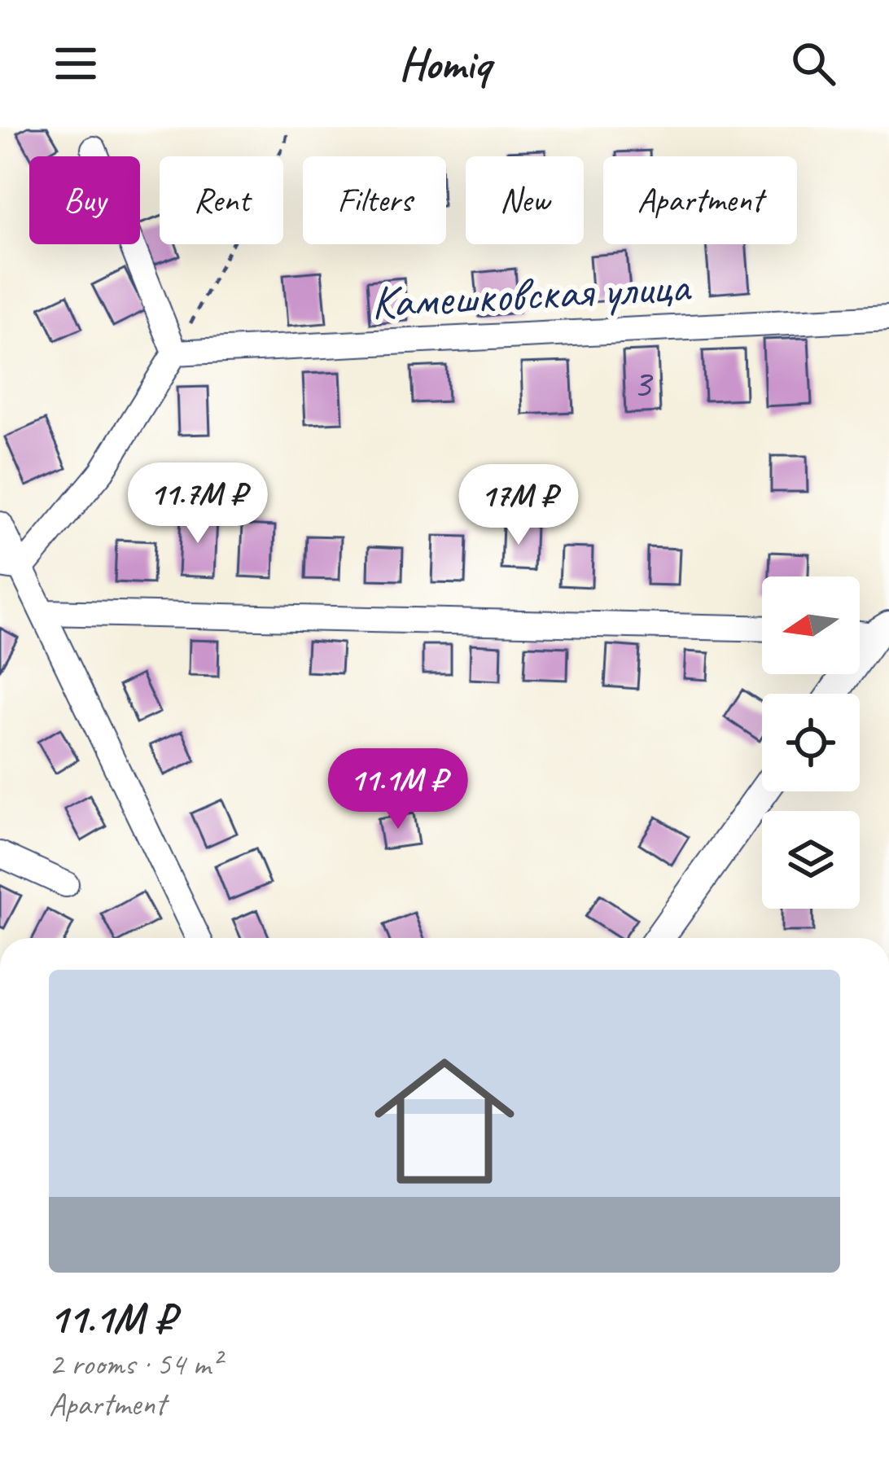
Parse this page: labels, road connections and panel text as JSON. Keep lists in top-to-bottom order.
{
  "streets": {
    "street": ["Камешковская улица"]
  },
  "house_numbers": ["3"],
  "north": "left",
  "page": {
    "header": "Homiq",
    "chip": [
      "Buy",
      "Rent",
      "Filters",
      "New",
      "Apartment"
    ],
    "price": ["11.7M ₽", "17M ₽", "11.1M ₽"],
    "list": [
      {
        "name": "11.1M ₽",
        "note": "2 rooms · 54 m² · Apartment"
      }
    ]
  }
}
